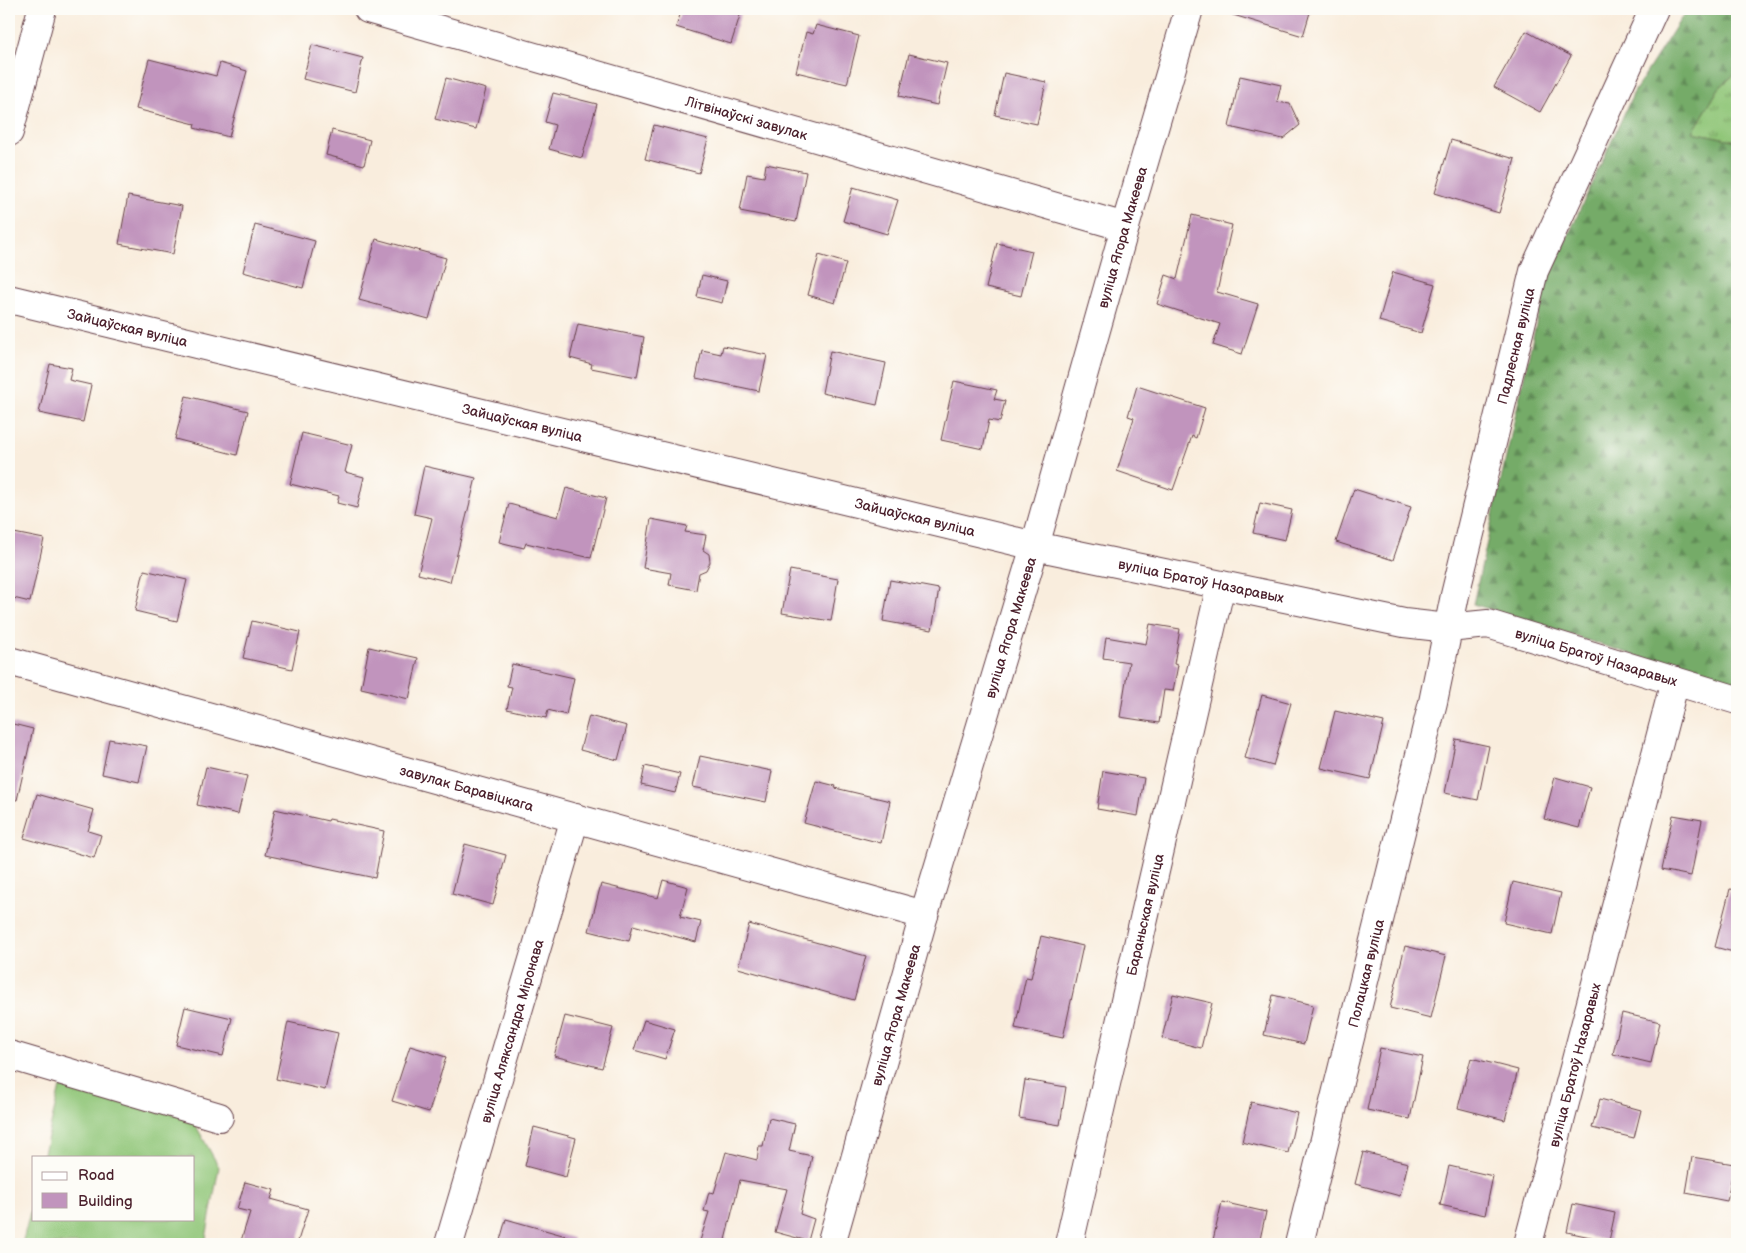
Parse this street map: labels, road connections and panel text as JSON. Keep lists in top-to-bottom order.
{
  "streets": {
    "street": [
      "Літвінаўскі завулак",
      "вуліца Ягора Макеева",
      "Зайцаўская вуліца",
      "Падлесная вуліца",
      "вуліца Братоў Назаравых",
      "завулак Баравіцкага",
      "Бараньская вуліца",
      "Полацкая вуліца",
      "вуліца Аляксандра Міронава"
    ]
  },
  "crossings": [
    ["Літвінаўскі завулак", "вуліца Ягора Макеева"],
    ["вуліца Ягора Макеева", "Зайцаўская вуліца"],
    ["вуліца Ягора Макеева", "вуліца Братоў Назаравых"],
    ["вуліца Ягора Макеева", "завулак Баравіцкага"],
    ["Зайцаўская вуліца", "вуліца Братоў Назаравых"],
    ["Падлесная вуліца", "вуліца Братоў Назаравых"],
    ["Падлесная вуліца", "Полацкая вуліца"],
    ["вуліца Братоў Назаравых", "Бараньская вуліца"],
    ["завулак Баравіцкага", "вуліца Аляксандра Міронава"]
  ],
  "legend": ["Road", "Building"]
}
